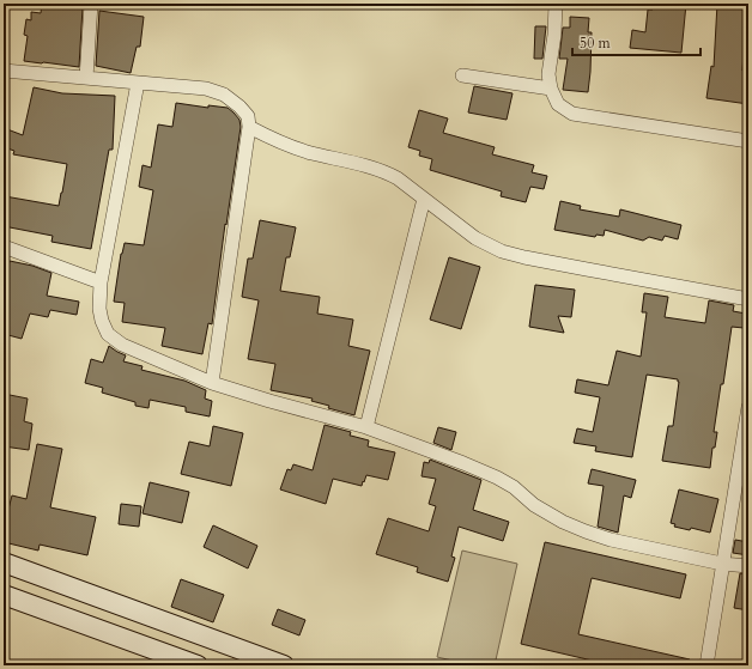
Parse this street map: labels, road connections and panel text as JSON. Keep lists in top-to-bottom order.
{
  "scale_bar": "50 m"
}
